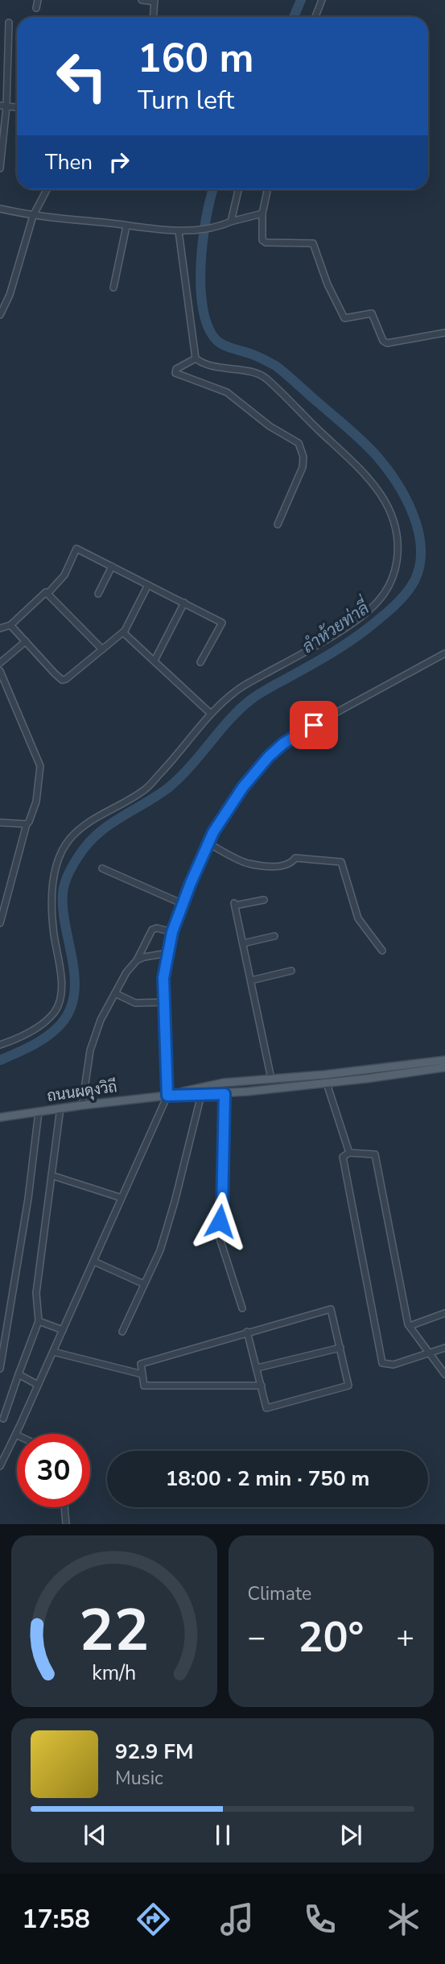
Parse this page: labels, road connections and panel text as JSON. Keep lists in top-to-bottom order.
{
  "streets": {
    "main road": ["ถนนผดุงวิถี"]
  },
  "water": ["ลำห้วยท่าลี่"],
  "page": {
    "turn": ["160 m", "Turn left"],
    "then": "Then",
    "limit": "30",
    "trip": "18:00 · 2 min · 750 m",
    "tile": "Climate",
    "heat": ["−", "20°", "+"],
    "song": ["92.9 FM", "Music"],
    "tabs": "17:58",
    "gauge": ["22", "km/h"]
  }
}
